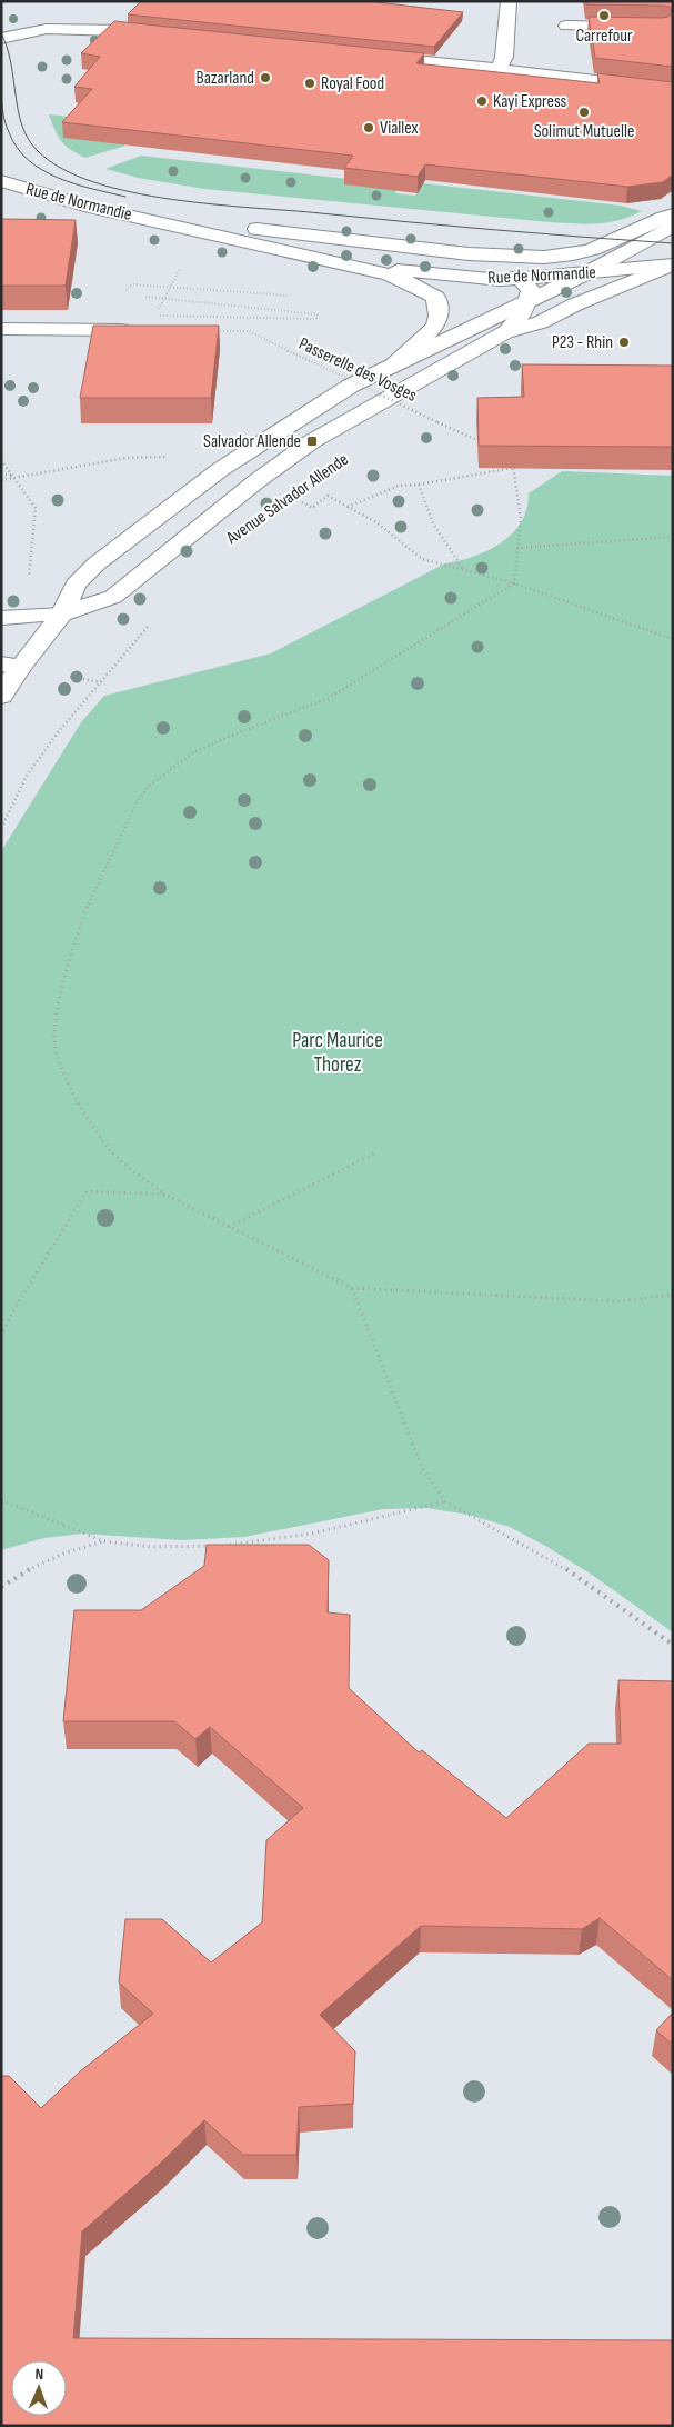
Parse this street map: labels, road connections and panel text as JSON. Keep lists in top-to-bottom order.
{
  "streets": {
    "street": ["Rue de Normandie", "Avenue Salvador Allende"],
    "path": ["Passerelle des Vosges"]
  },
  "crossings": [
    ["Rue de Normandie", "Avenue Salvador Allende"]
  ],
  "parks": ["Parc Maurice Thorez"],
  "places": {
    "other": [
      "Carrefour",
      "Bazarland",
      "Royal Food",
      "Kayi Express",
      "Solimut Mutuelle",
      "Viallex",
      "P23 - Rhin"
    ],
    "transit": ["Salvador Allende"]
  },
  "north": "top"
}
